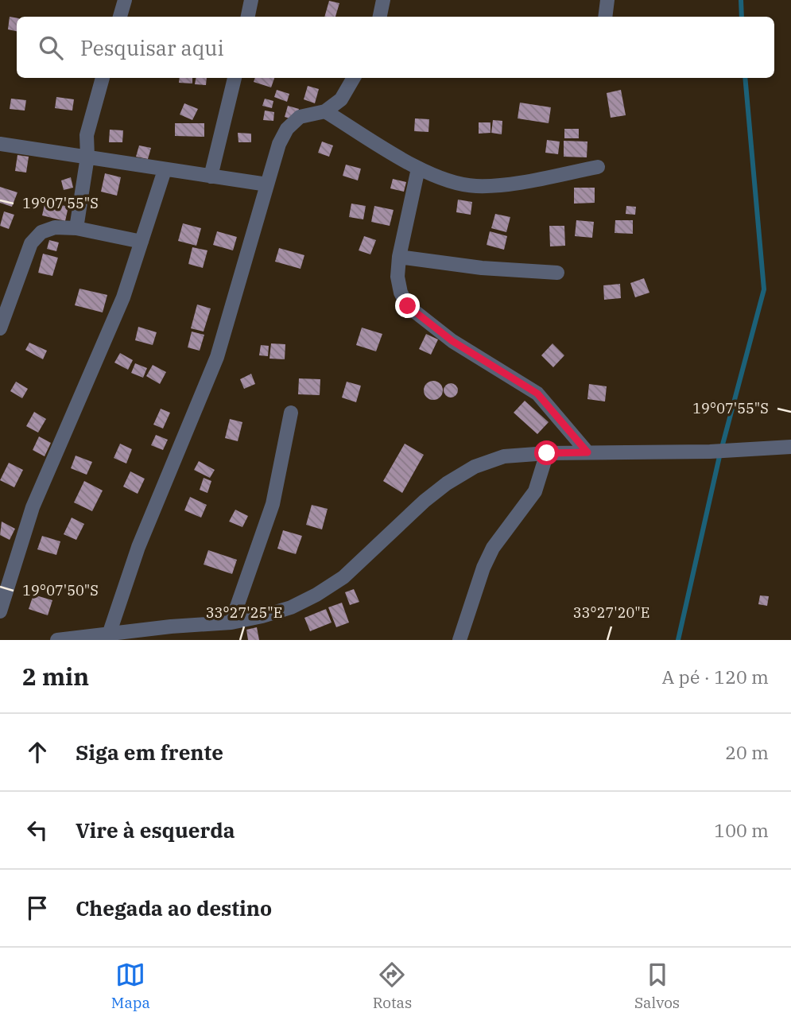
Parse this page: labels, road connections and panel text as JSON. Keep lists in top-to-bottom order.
{
  "page": {
    "search": "Pesquisar aqui",
    "heading": ["2 min", "A pé · 120 m"],
    "list": [
      ["Siga em frente", "20 m"],
      ["Vire à esquerda", "100 m"],
      "Chegada ao destino"
    ],
    "nav": ["Mapa", "Rotas", "Salvos"]
  },
  "coordinates": [
    "19°07'55\"S",
    "19°07'50\"S",
    "33°27'25\"E",
    "33°27'20\"E"
  ]
}
